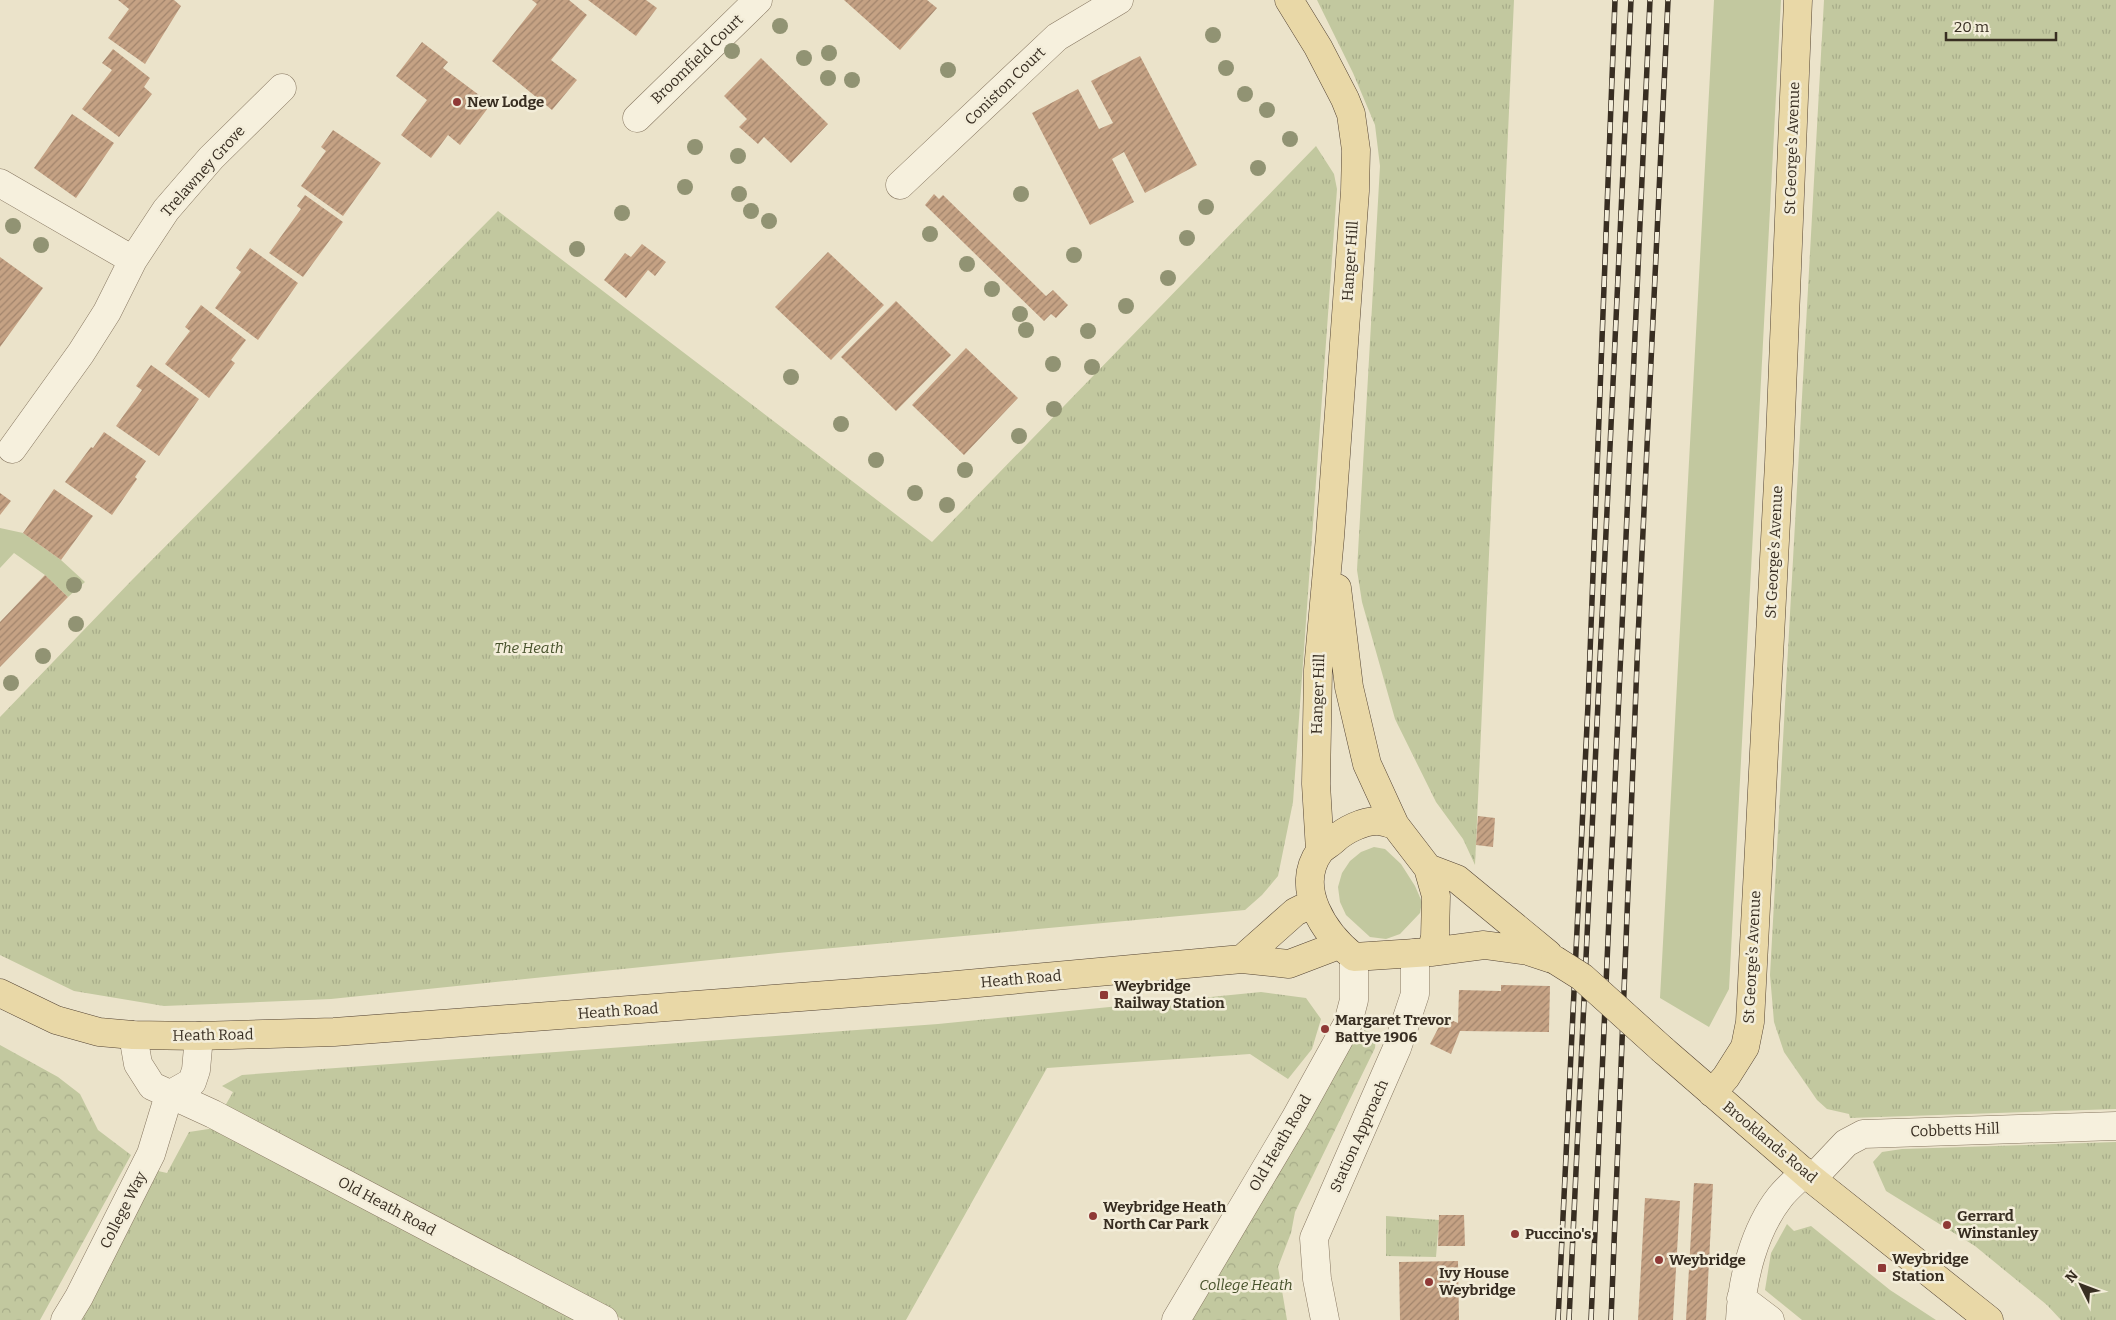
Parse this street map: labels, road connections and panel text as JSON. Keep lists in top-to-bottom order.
{
  "streets": {
    "main road": [
      "St George’s Avenue",
      "Hanger Hill",
      "Heath Road",
      "Brooklands Road"
    ],
    "street": [
      "Broomfield Court",
      "Coniston Court",
      "Trelawney Grove",
      "Cobbetts Hill",
      "Station Approach",
      "Old Heath Road",
      "College Way"
    ]
  },
  "crossings": [
    ["St George’s Avenue", "Brooklands Road"],
    ["Hanger Hill", "Heath Road"],
    ["Hanger Hill", "Station Approach"],
    ["Hanger Hill", "Old Heath Road"],
    ["Heath Road", "Station Approach"],
    ["Heath Road", "Old Heath Road"],
    ["Cobbetts Hill", "Brooklands Road"],
    ["Station Approach", "Old Heath Road"],
    ["Old Heath Road", "College Way"]
  ],
  "parks": ["The Heath", "College Heath"],
  "places": {
    "other": [
      "New Lodge",
      "Margaret Trevor Battye 1906",
      "Weybridge Heath North Car Park",
      "Gerrard Winstanley",
      "Puccino's",
      "Weybridge",
      "Ivy House Weybridge"
    ],
    "transit": ["Weybridge Railway Station", "Weybridge Station"]
  },
  "scale_bar": "20 m",
  "north": "top left"
}
